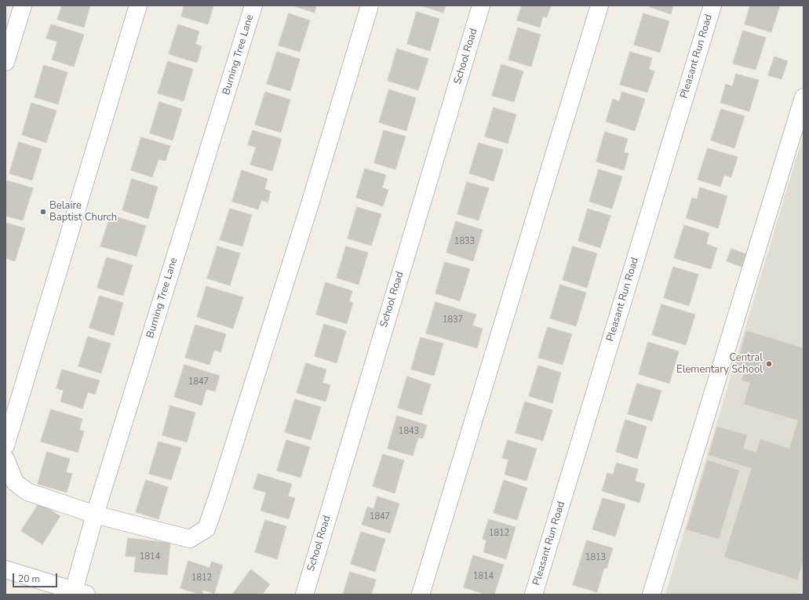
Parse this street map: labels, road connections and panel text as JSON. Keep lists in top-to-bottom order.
{
  "streets": {
    "street": ["Burning Tree Lane", "School Road", "Pleasant Run Road"]
  },
  "places": ["Belaire Baptist Church", "Central Elementary School"],
  "house_numbers": [
    "1833",
    "1837",
    "1847",
    "1843",
    "1847",
    "1812",
    "1814",
    "1813",
    "1814",
    "1812"
  ],
  "scale_bar": "20 m"
}
